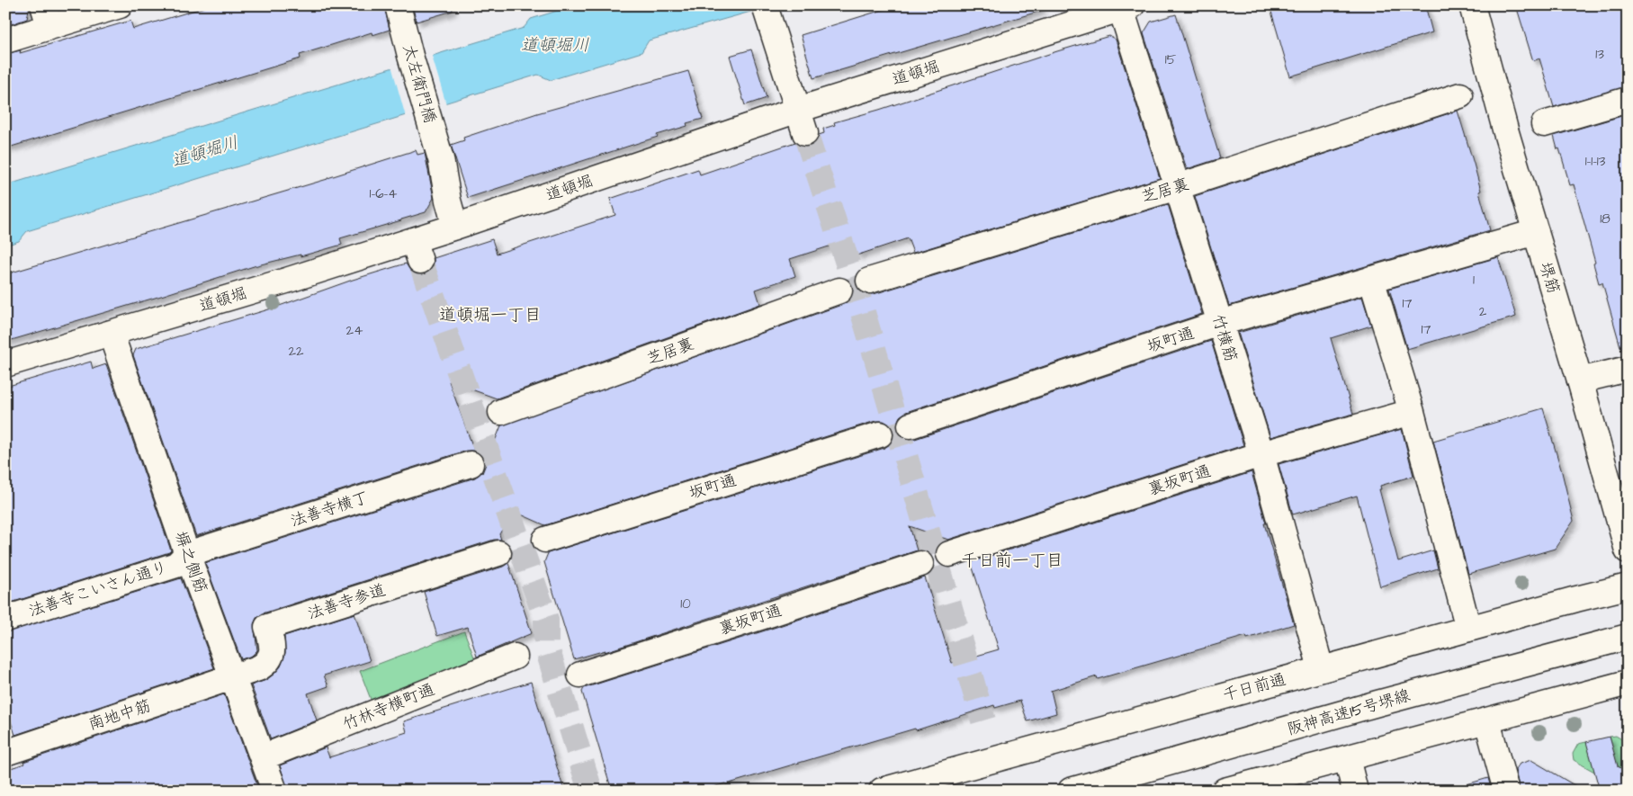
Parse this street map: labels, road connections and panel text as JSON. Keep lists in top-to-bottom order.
{
  "streets": {
    "main road": [
      "道頓堀",
      "太左衛門橋",
      "芝居裏",
      "堺筋",
      "竹横筋",
      "坂町通",
      "裏坂町通",
      "法善寺横丁",
      "塀之側筋",
      "法善寺こいさん通り",
      "法善寺参道",
      "千日前通",
      "竹林寺横町通",
      "阪神高速15号堺線",
      "南地中筋"
    ]
  },
  "crossings": [
    ["道頓堀", "太左衛門橋"],
    ["道頓堀", "竹横筋"],
    ["道頓堀", "塀之側筋"],
    ["芝居裏", "竹横筋"],
    ["堺筋", "坂町通"],
    ["竹横筋", "坂町通"],
    ["竹横筋", "裏坂町通"],
    ["竹横筋", "千日前通"],
    ["法善寺横丁", "塀之側筋"],
    ["法善寺横丁", "法善寺こいさん通り"],
    ["塀之側筋", "法善寺こいさん通り"],
    ["塀之側筋", "法善寺参道"],
    ["塀之側筋", "竹林寺横町通"],
    ["塀之側筋", "南地中筋"],
    ["法善寺参道", "南地中筋"]
  ],
  "districts": ["道頓堀一丁目", "千日前一丁目"],
  "water": ["道頓堀川"],
  "house_numbers": [
    "13",
    "15",
    "1-1-13",
    "1-6-4",
    "18",
    "1",
    "17",
    "2",
    "17",
    "24",
    "22",
    "10"
  ]
}
